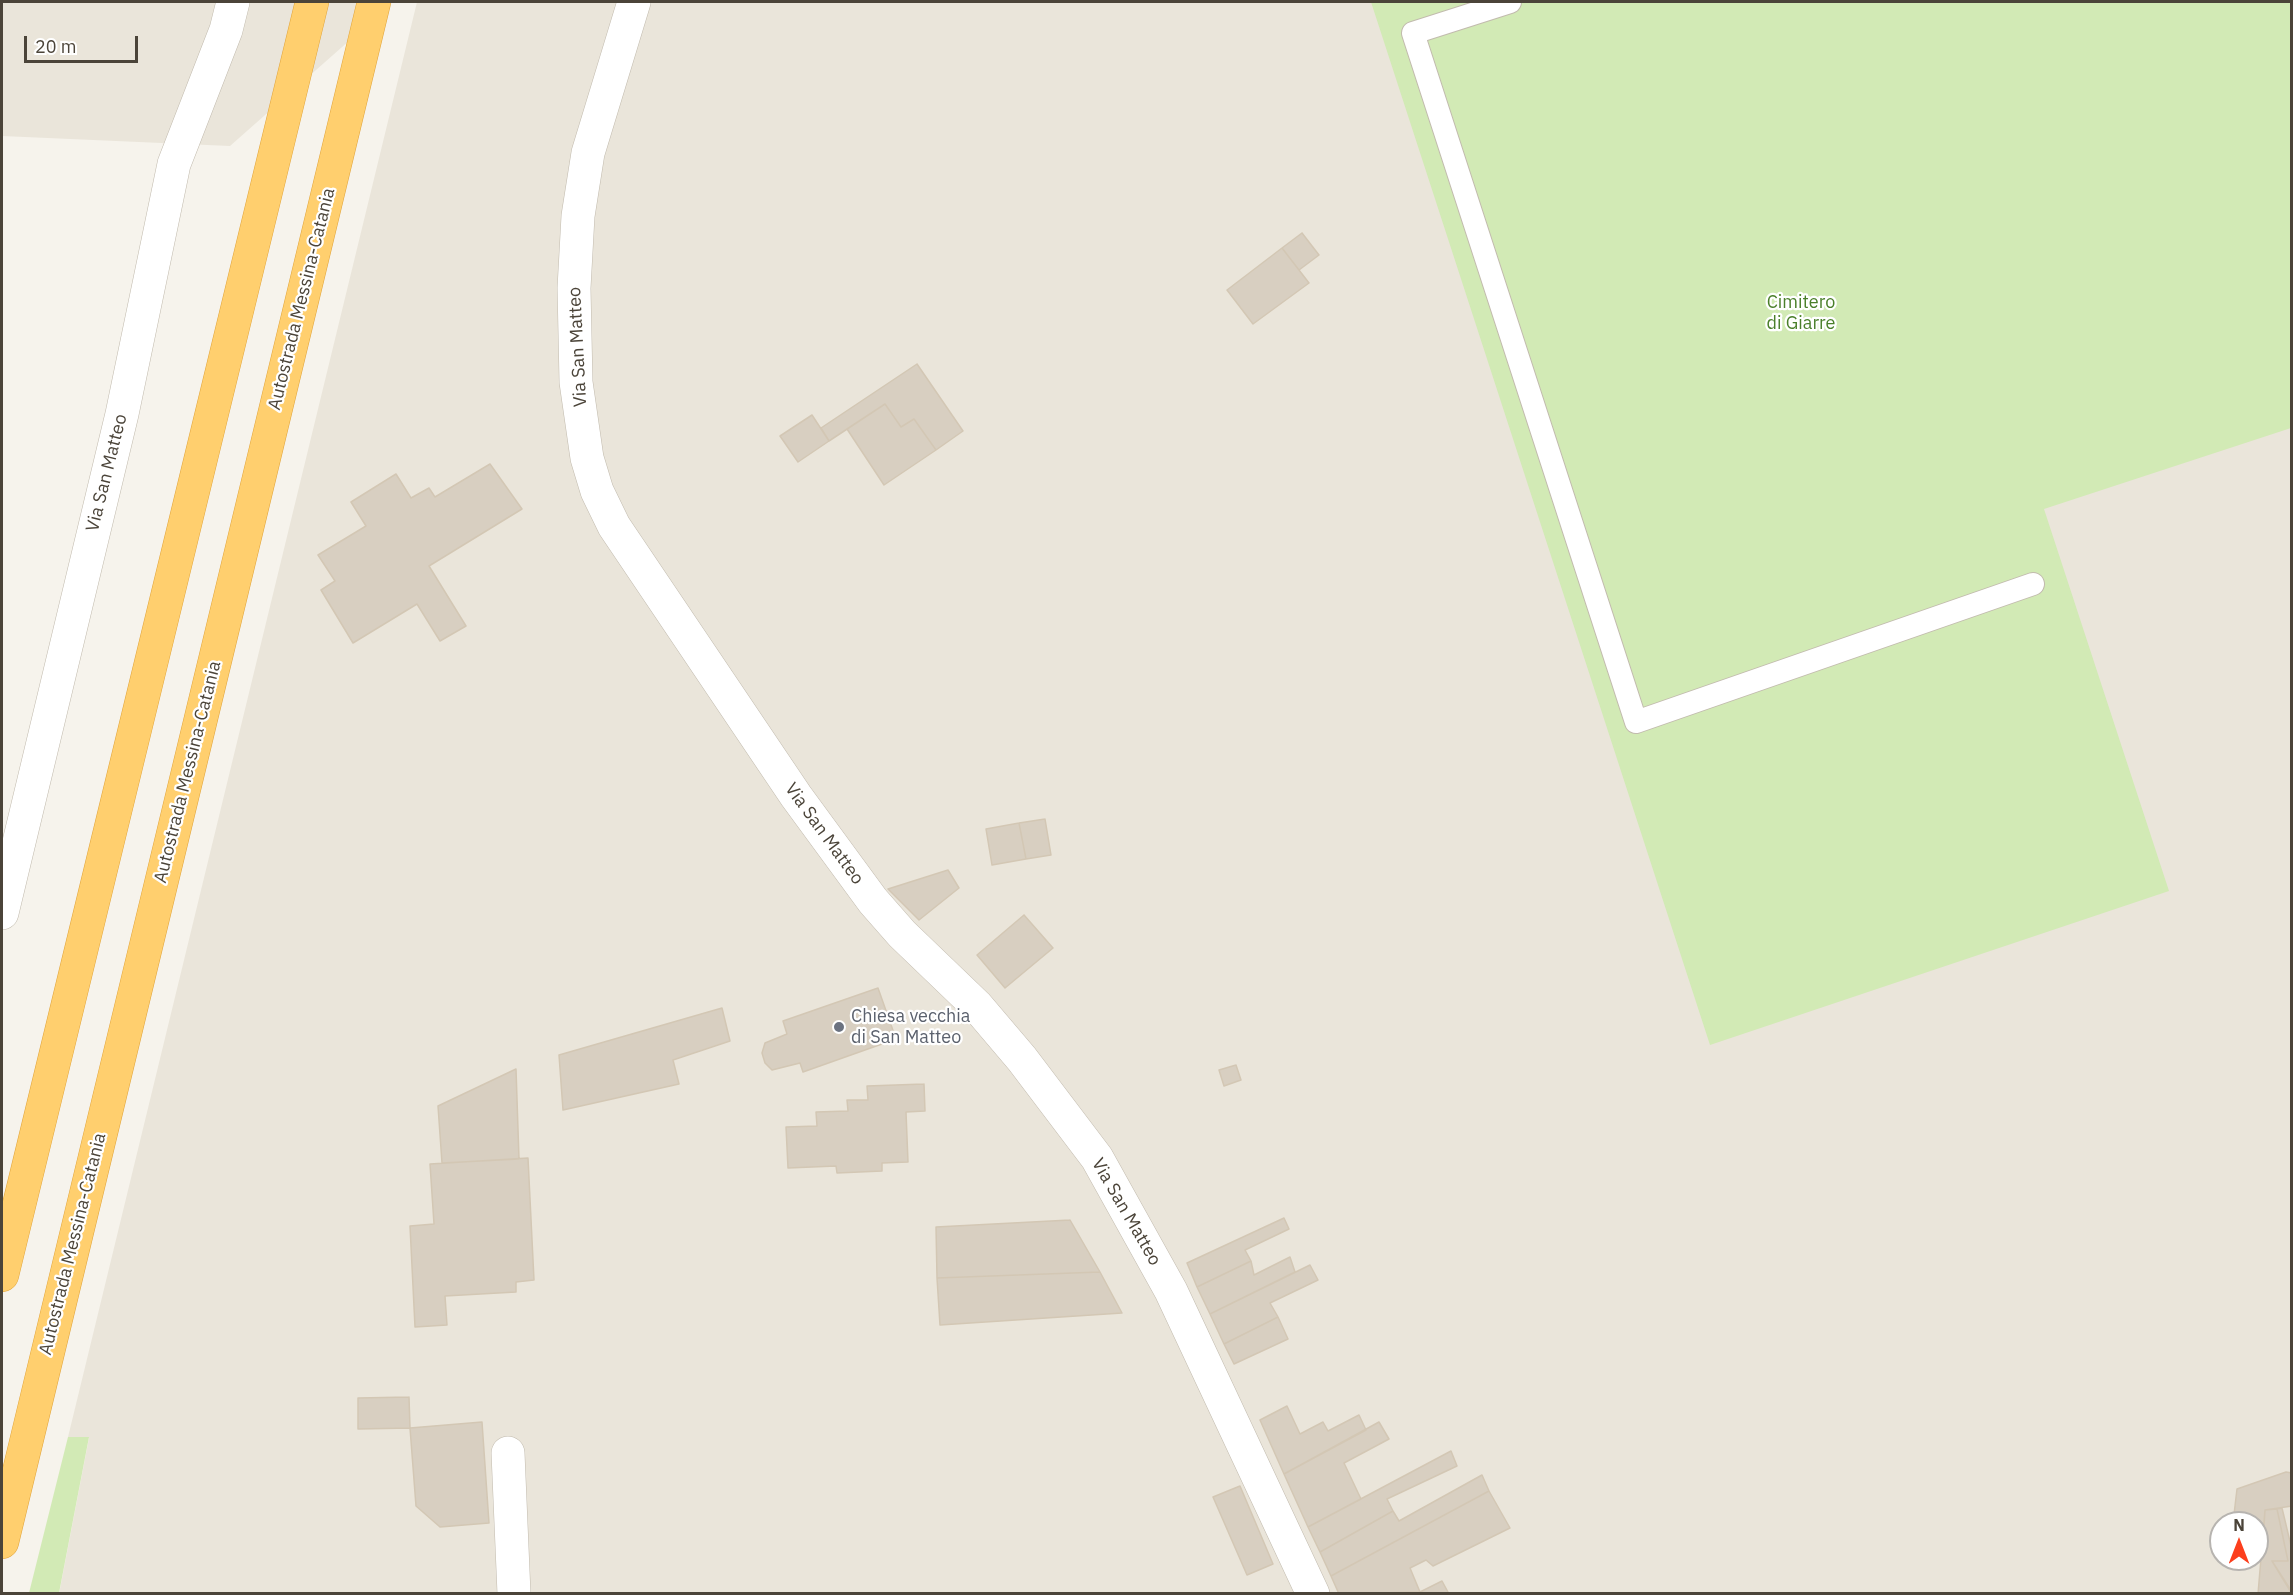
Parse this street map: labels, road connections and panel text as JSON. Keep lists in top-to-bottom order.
{
  "streets": {
    "highway": ["Autostrada Messina-Catania"],
    "street": ["Via San Matteo"]
  },
  "parks": ["Cimitero di Giarre"],
  "places": ["Chiesa vecchia di San Matteo"],
  "scale_bar": "20 m",
  "north": "top"
}
